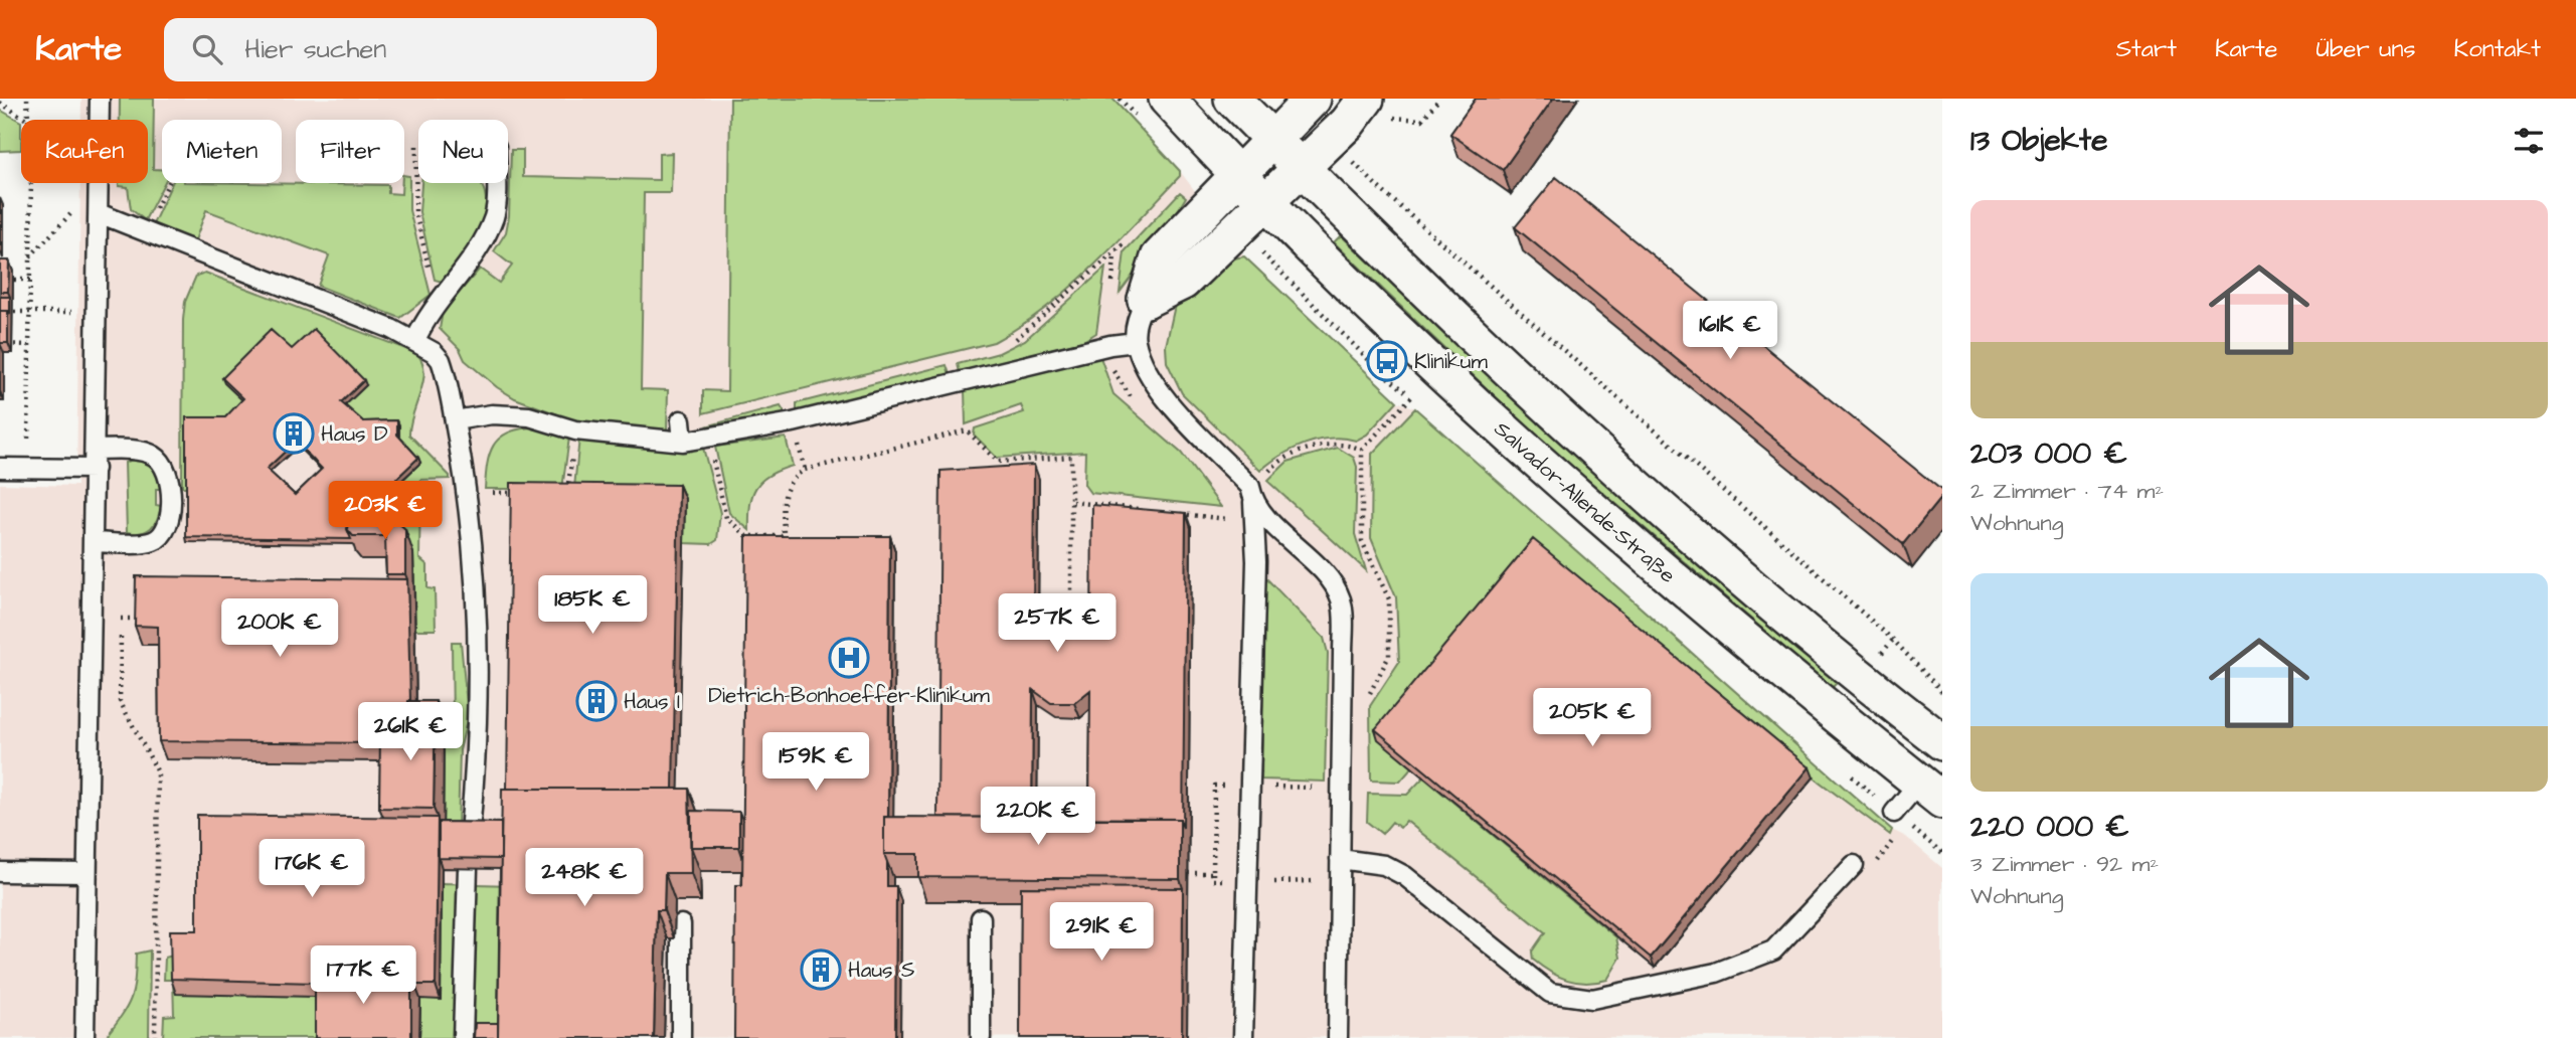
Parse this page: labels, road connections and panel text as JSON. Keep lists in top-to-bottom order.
{
  "streets": {
    "street": ["Salvador-Allende-Straße"]
  },
  "places": {
    "bus stop": ["Klinikum"],
    "building": ["Haus D", "Haus I", "Haus S"],
    "hospital": ["Dietrich-Bonhoeffer-Klinikum"]
  },
  "page": {
    "header": "Karte",
    "search": "Hier suchen",
    "nav": [
      "Start",
      "Karte",
      "Über uns",
      "Kontakt"
    ],
    "heading": "13 Objekte",
    "chip": [
      "Kaufen",
      "Mieten",
      "Filter",
      "Neu"
    ],
    "list": [
      {
        "name": "203 000 €",
        "note": "2 Zimmer · 74 m² · Wohnung"
      },
      {
        "name": "220 000 €",
        "note": "3 Zimmer · 92 m² · Wohnung"
      }
    ],
    "price": [
      "161K €",
      "203K €",
      "185K €",
      "257K €",
      "200K €",
      "205K €",
      "261K €",
      "159K €",
      "220K €",
      "176K €",
      "248K €",
      "291K €",
      "177K €"
    ]
  }
}
